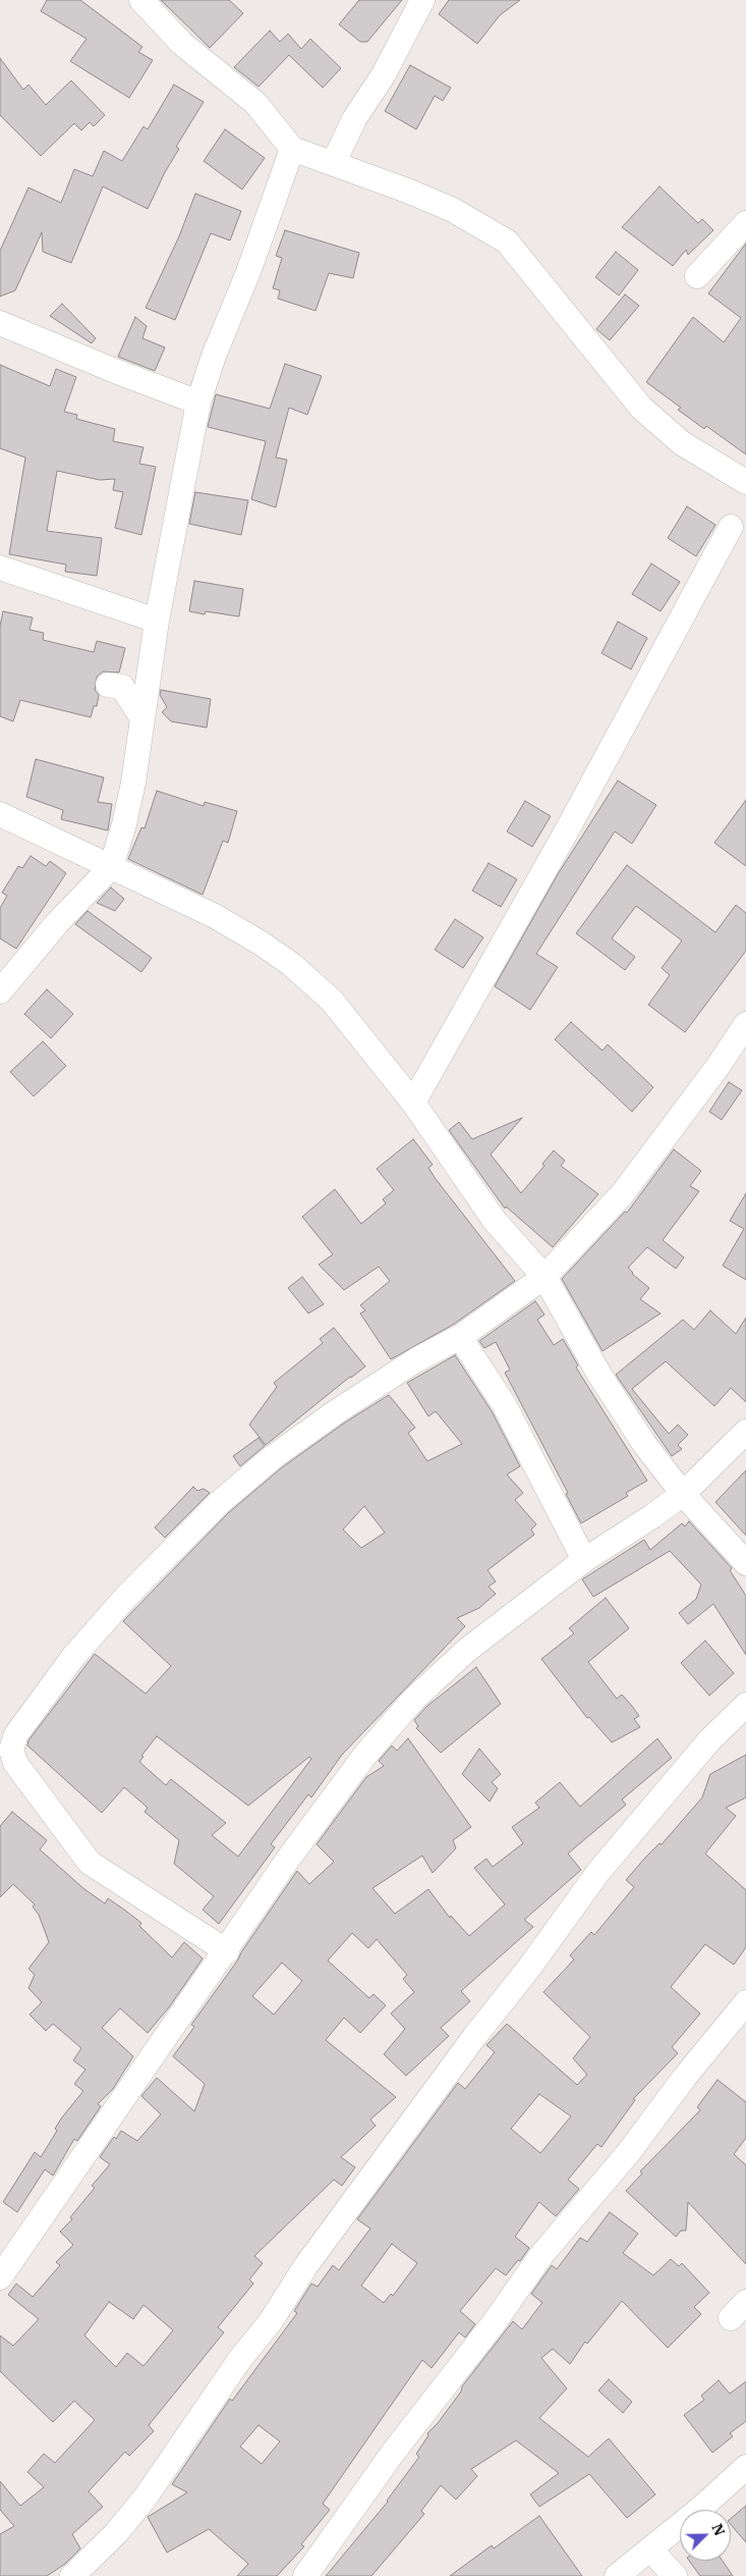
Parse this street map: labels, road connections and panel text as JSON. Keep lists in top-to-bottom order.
{
  "north": "top right"
}
